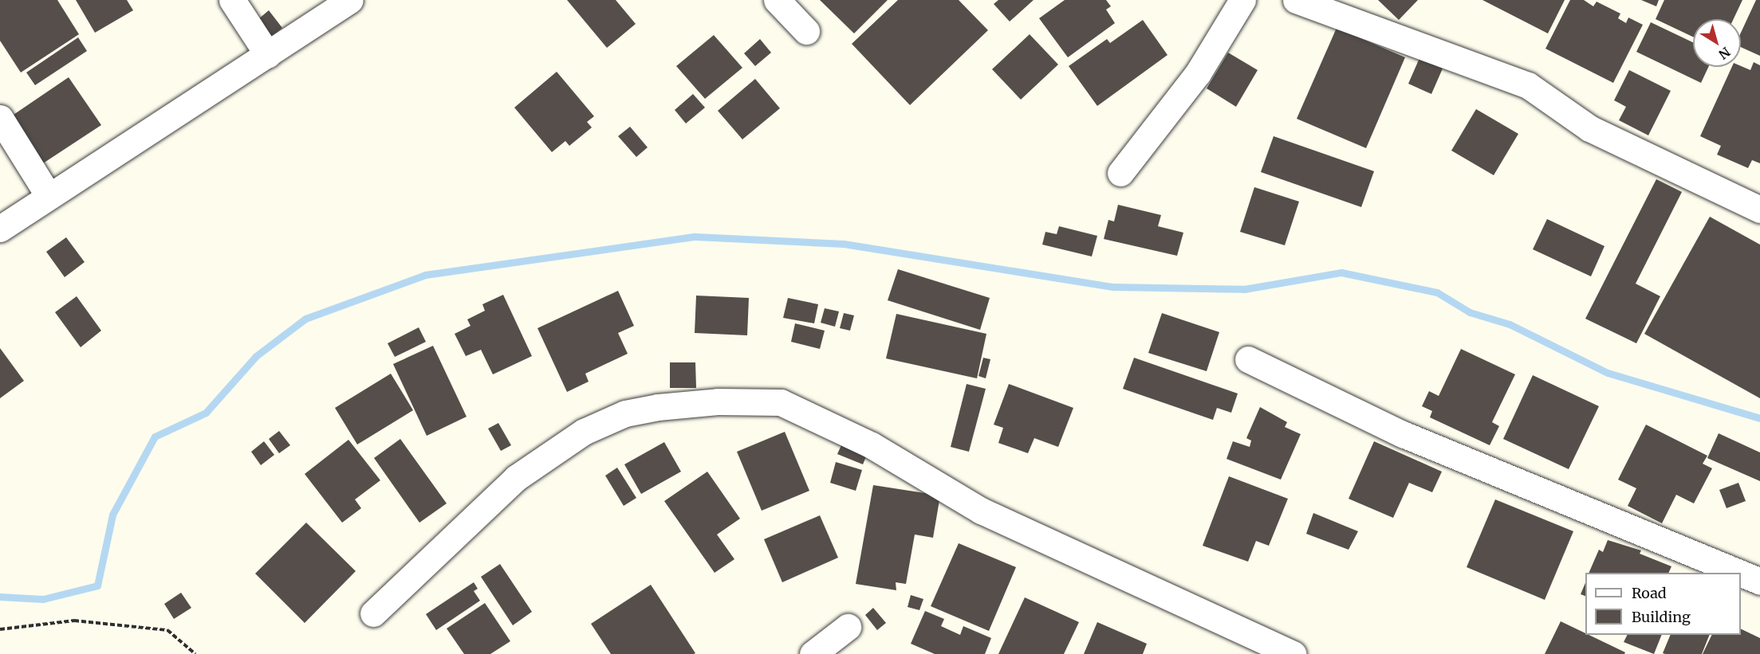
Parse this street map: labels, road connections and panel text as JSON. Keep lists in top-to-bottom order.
{
  "legend": ["Road", "Building"],
  "north": "bottom right"
}
